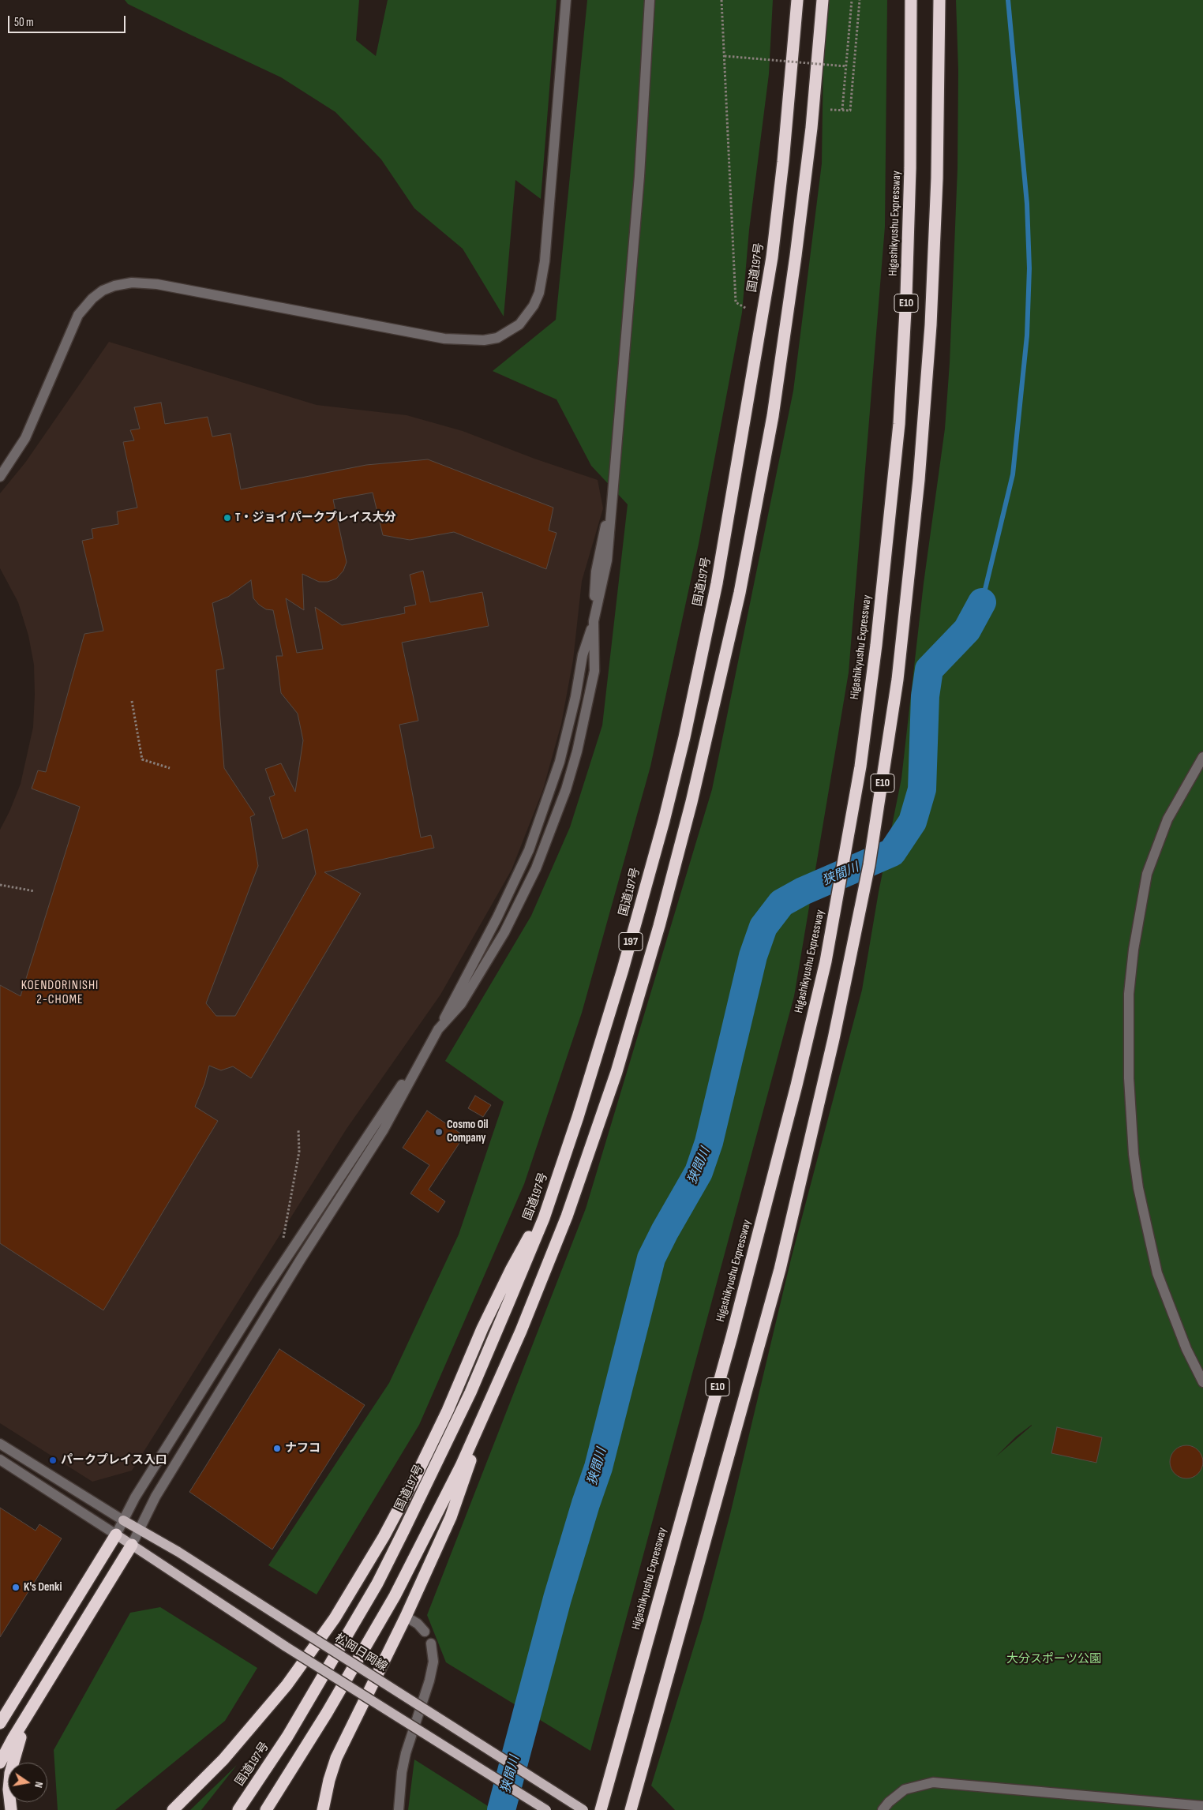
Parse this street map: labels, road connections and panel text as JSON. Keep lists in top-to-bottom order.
{
  "streets": {
    "highway": [
      "Higashikyushu Expressway",
      "国道197号",
      "E10",
      "197"
    ],
    "main road": ["松岡日岡線"]
  },
  "districts": ["KOENDORINISHI 2-CHOME"],
  "water": ["狭間川"],
  "parks": ["大分スポーツ公園"],
  "places": [
    "T・ジョイ パークプレイス大分",
    "Cosmo Oil Company",
    "ナフコ",
    "パークプレイス入口",
    "K's Denki"
  ],
  "scale_bar": "50 m",
  "north": "right"
}
